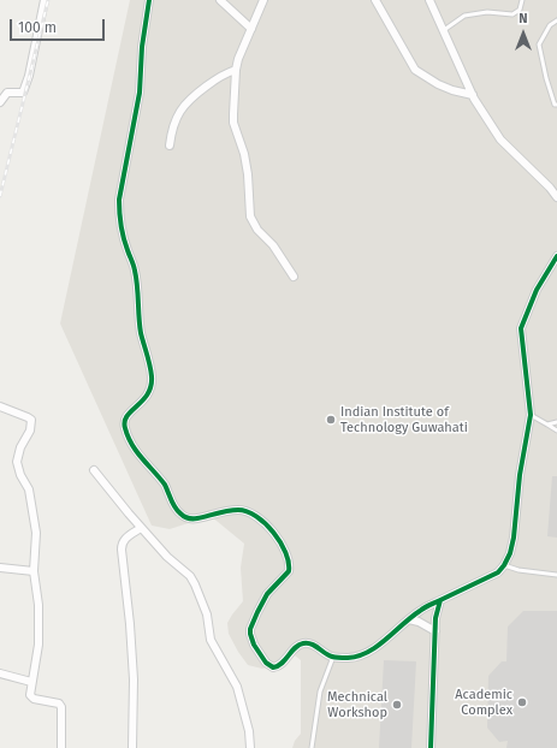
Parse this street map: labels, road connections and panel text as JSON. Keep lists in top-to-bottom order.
{
  "places": ["Indian Institute of Technology Guwahati", "Academic Complex", "Mechnical Workshop"],
  "scale_bar": "100 m",
  "north": "top"
}
